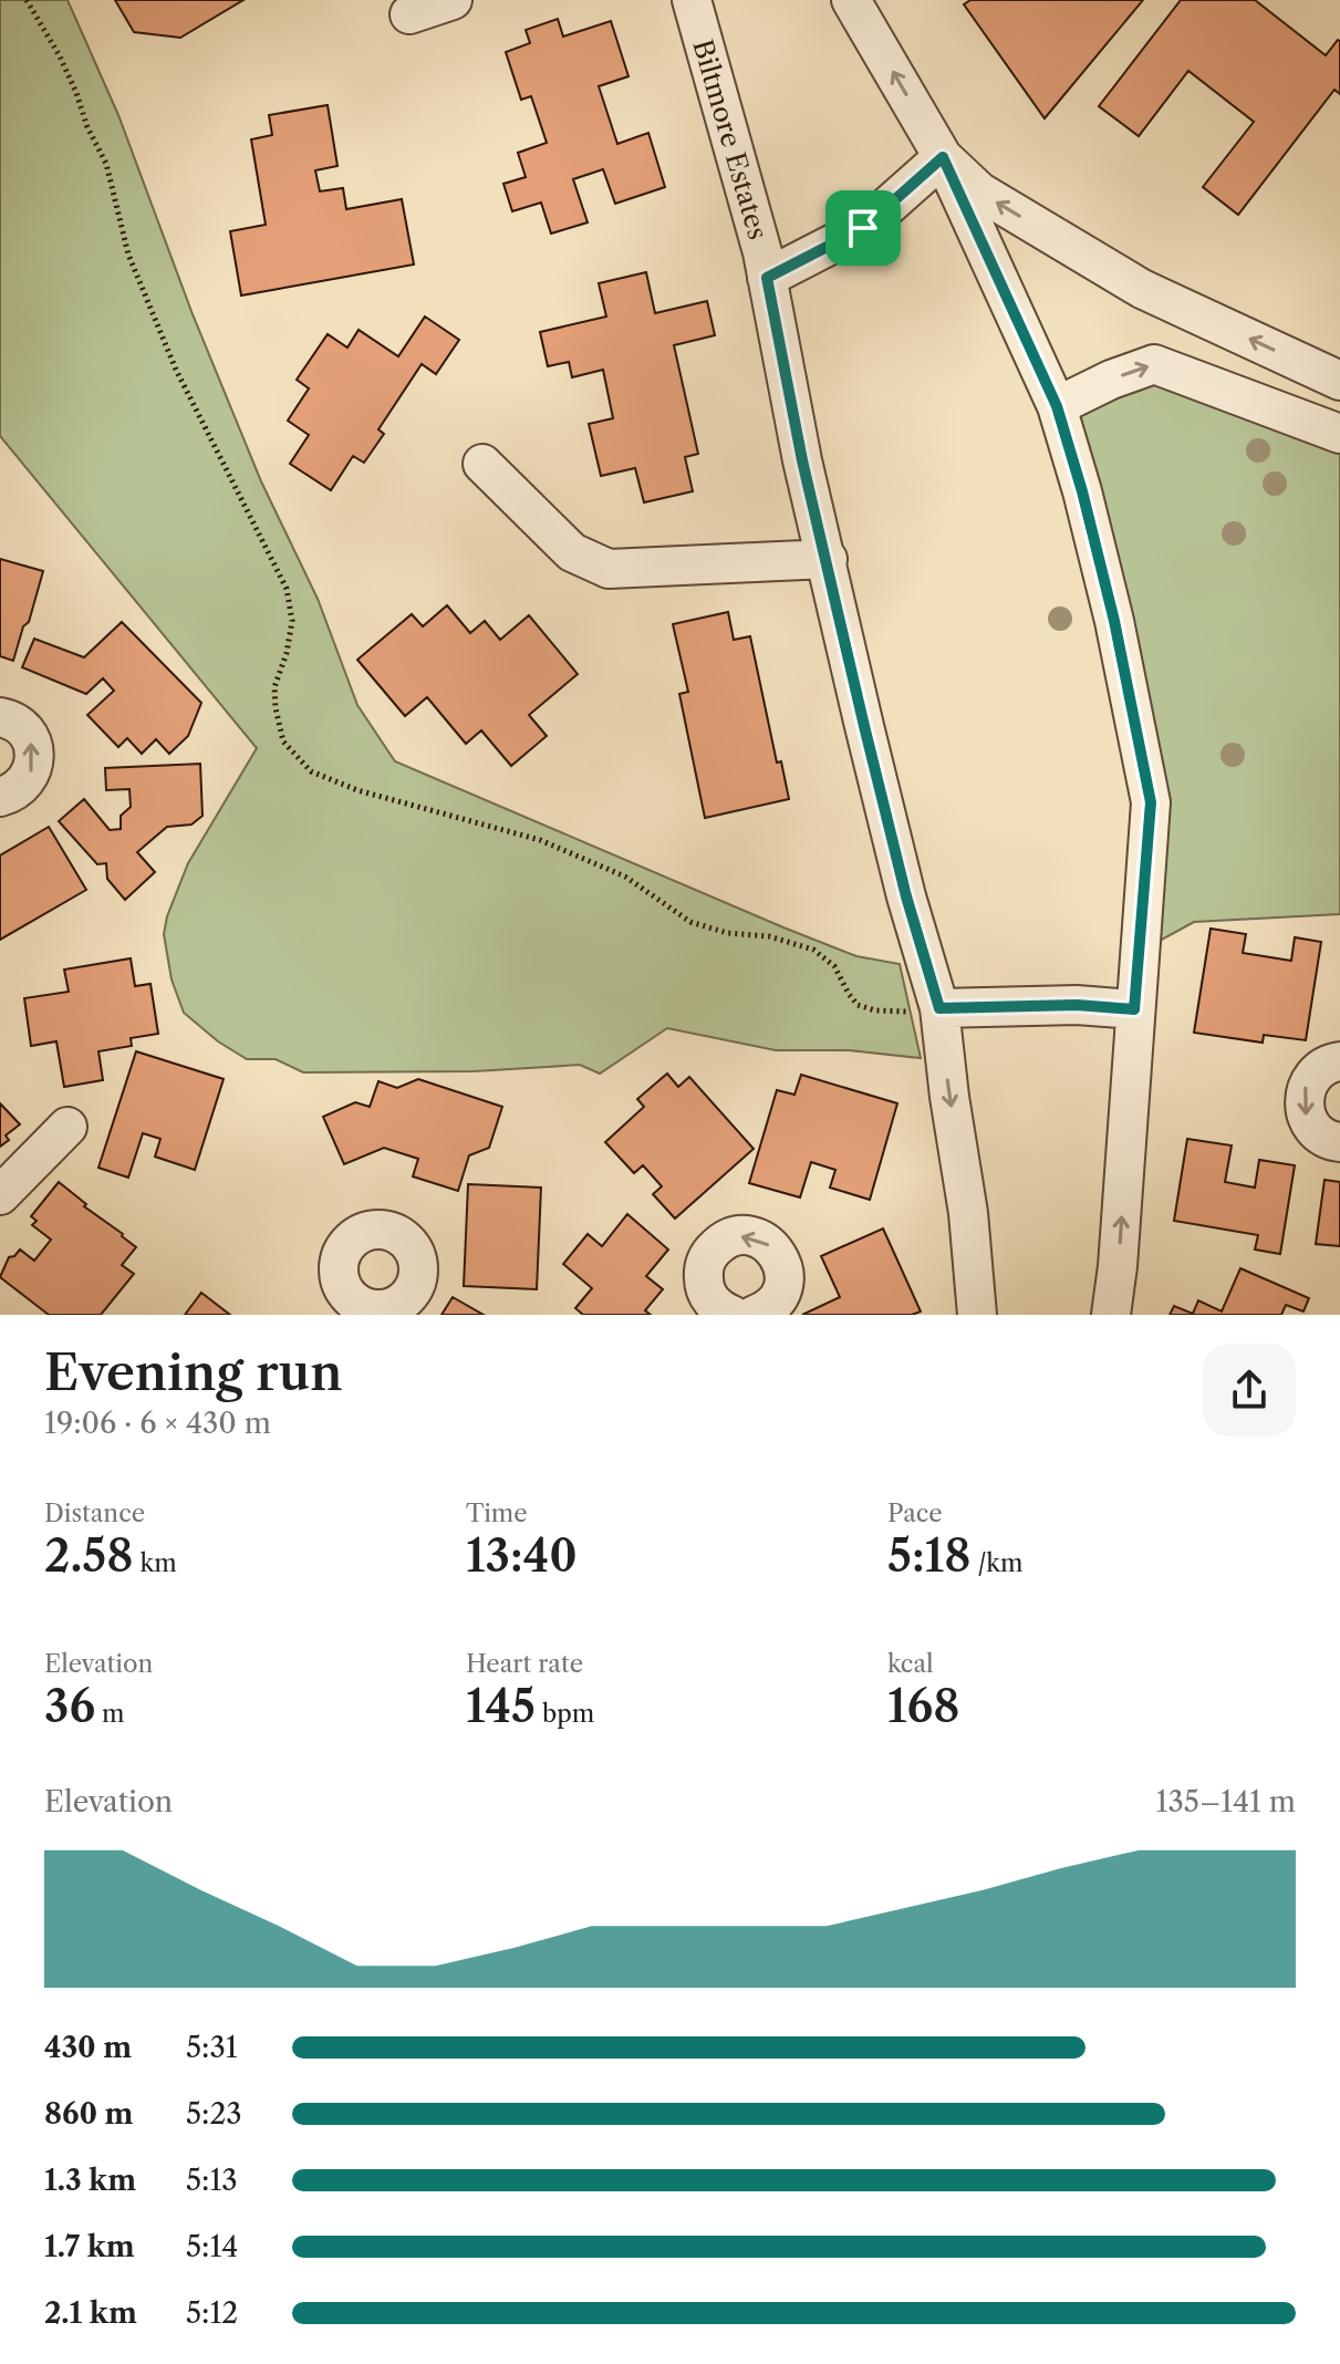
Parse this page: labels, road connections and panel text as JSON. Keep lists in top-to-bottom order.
{
  "streets": {
    "street": ["Biltmore Estates"]
  },
  "page": {
    "heading": ["Evening run", "19:06 · 6 × 430 m"],
    "stats": [
      ["Distance", "2.58 km"],
      ["Time", "13:40"],
      ["Pace", "5:18 /km"],
      ["Elevation", "36 m"],
      ["Heart rate", "145 bpm"],
      ["kcal", "168"]
    ],
    "chart": ["Elevation", "135–141 m"],
    "list": [
      {
        "name": "430 m",
        "note": "5:31"
      },
      {
        "name": "860 m",
        "note": "5:23"
      },
      {
        "name": "1.3 km",
        "note": "5:13"
      },
      {
        "name": "1.7 km",
        "note": "5:14"
      },
      {
        "name": "2.1 km",
        "note": "5:12"
      }
    ]
  }
}
